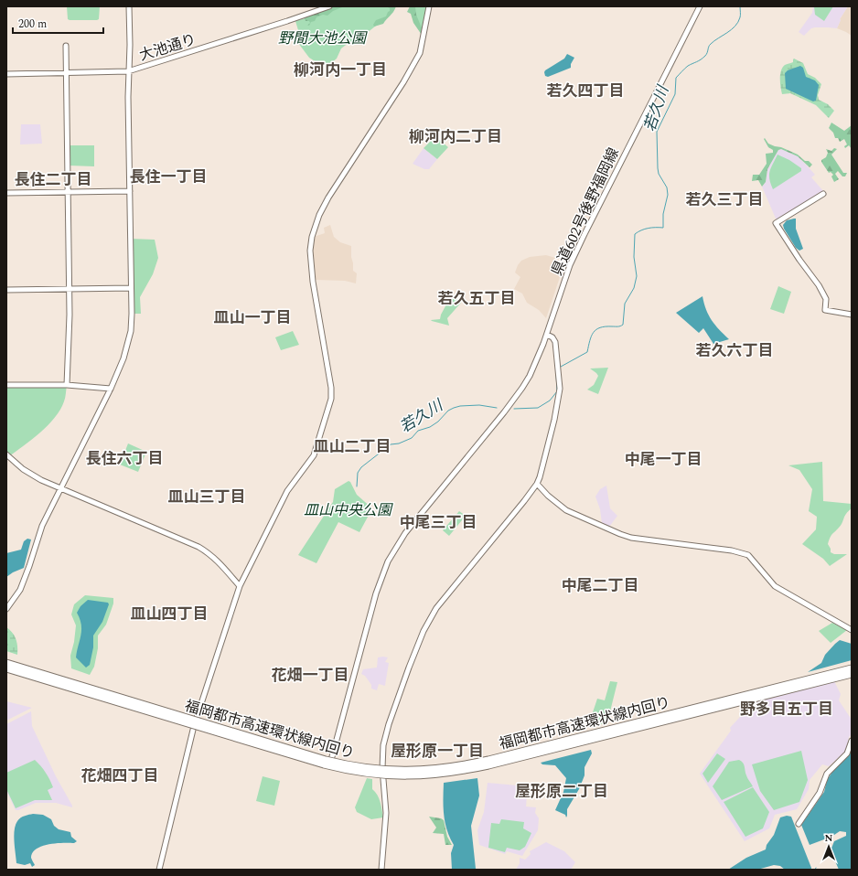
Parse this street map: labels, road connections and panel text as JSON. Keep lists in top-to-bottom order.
{
  "streets": {
    "highway": ["福岡都市高速環状線内回り"],
    "street": ["大池通り", "県道602号後野福岡線"]
  },
  "districts": [
    "柳河内一丁目",
    "若久四丁目",
    "柳河内二丁目",
    "長住一丁目",
    "長住二丁目",
    "若久三丁目",
    "若久五丁目",
    "皿山一丁目",
    "若久六丁目",
    "皿山二丁目",
    "長住六丁目",
    "中尾一丁目",
    "皿山三丁目",
    "中尾三丁目",
    "中尾二丁目",
    "皿山四丁目",
    "花畑一丁目",
    "野多目五丁目",
    "屋形原一丁目",
    "花畑四丁目",
    "屋形原二丁目"
  ],
  "water": ["若久川"],
  "parks": ["野間大池公園", "皿山中央公園"],
  "scale_bar": "200 m",
  "north": "top"
}
